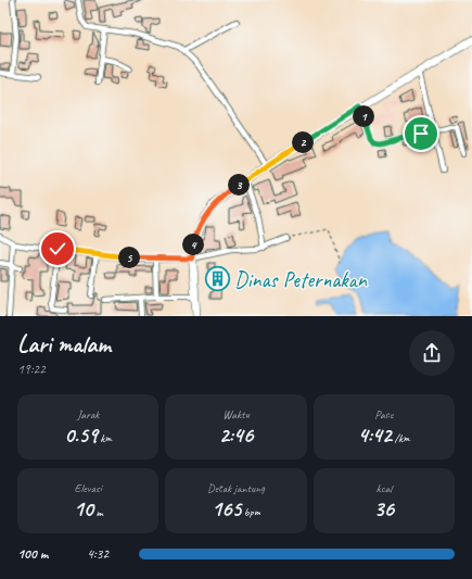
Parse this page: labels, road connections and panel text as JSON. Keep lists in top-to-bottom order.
{
  "places": {
    "building": ["Dinas Peternakan"]
  },
  "page": {
    "pins": [
      "1",
      "2",
      "3",
      "4",
      "5"
    ],
    "heading": ["Lari malam", "19:22"],
    "stats": [
      ["Jarak", "0.59 km"],
      ["Waktu", "2:46"],
      ["Pace", "4:42 /km"],
      ["Elevasi", "10 m"],
      ["Detak jantung", "165 bpm"],
      ["kcal", "36"]
    ],
    "list": [
      {
        "name": "100 m",
        "note": "4:32"
      }
    ]
  }
}
